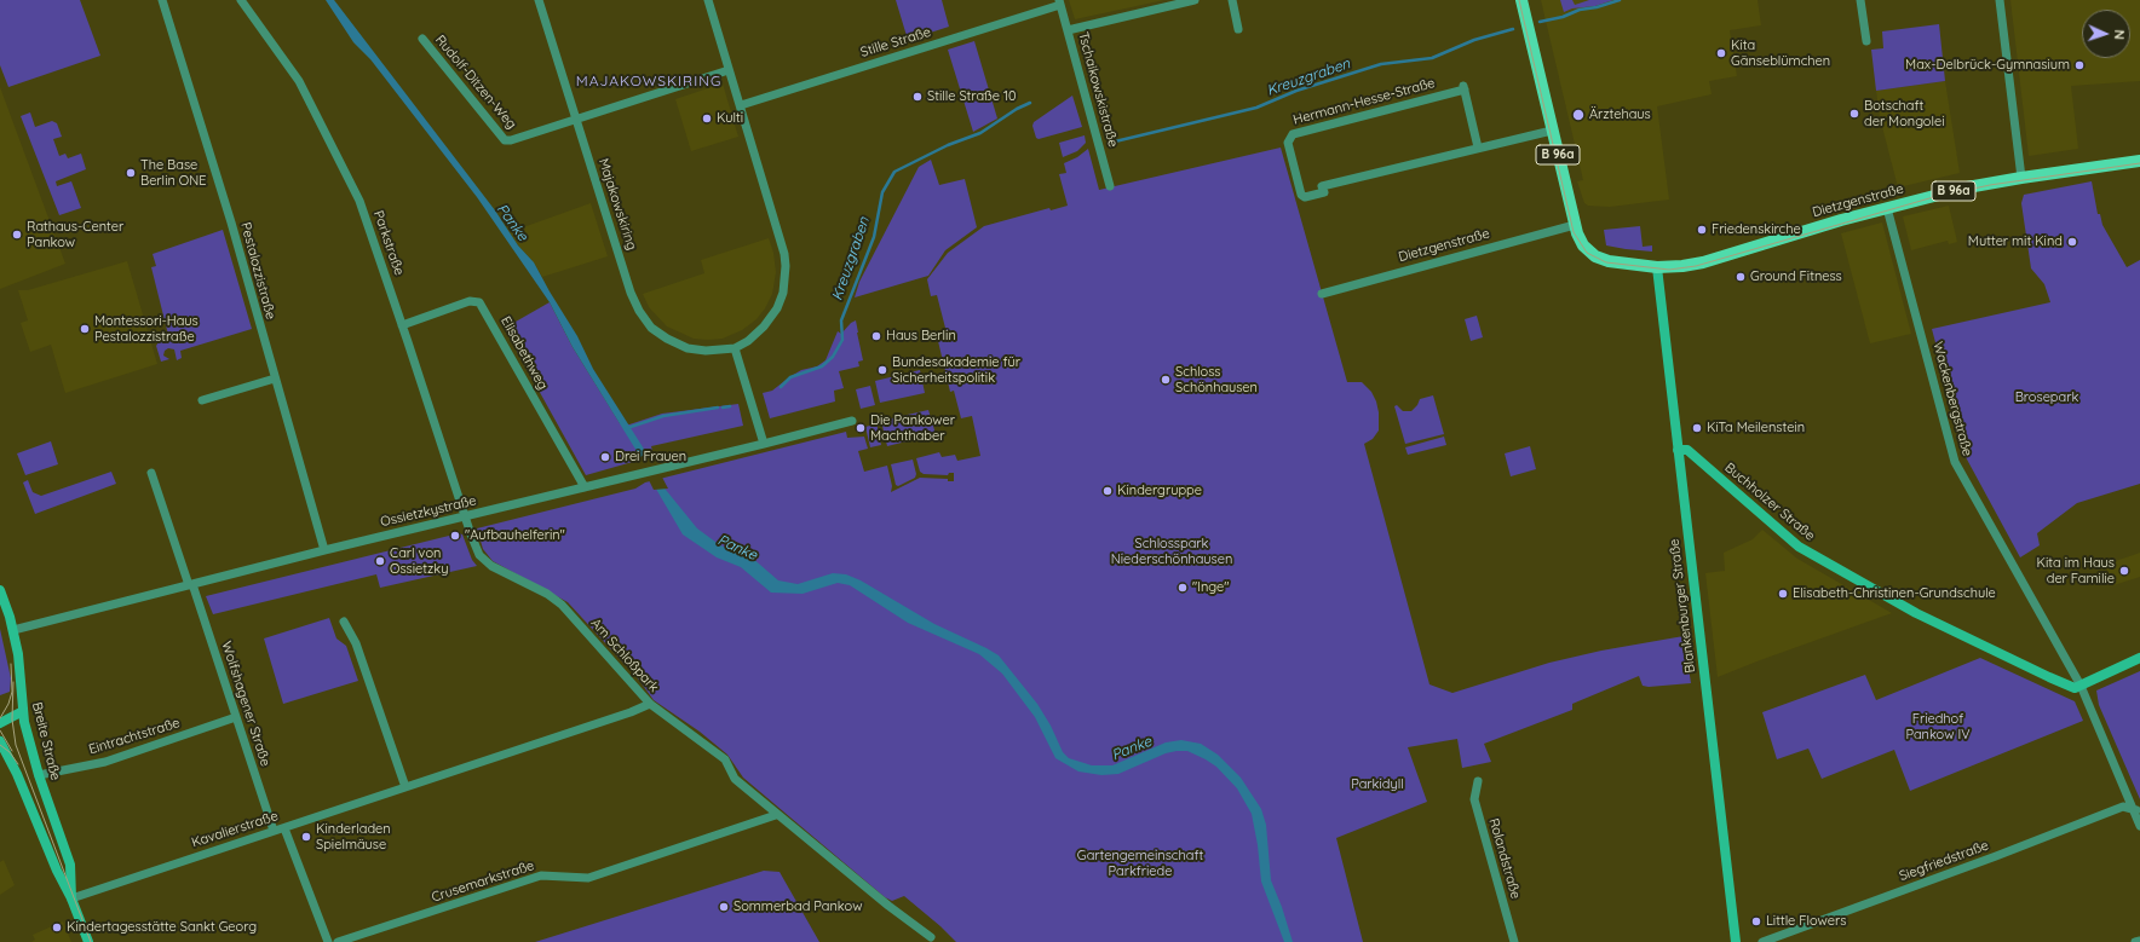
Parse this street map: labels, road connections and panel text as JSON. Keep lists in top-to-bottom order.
{
  "streets": {
    "main road": [
      "B 96a",
      "Dietzgenstraße",
      "Buchholzer Straße",
      "Blankenburger Straße",
      "Breite Straße"
    ],
    "street": [
      "Stille Straße",
      "Rudolf-Ditzen-Weg",
      "Tschaikowskistraße",
      "Hermann-Hesse-Straße",
      "Majakowskiring",
      "Parkstraße",
      "Pestalozzistraße",
      "Elisabethweg",
      "Wackenbergstraße",
      "Ossietzkystraße",
      "Am Schloßpark",
      "Wolfshagener Straße",
      "Eintrachtstraße",
      "Kavalierstraße",
      "Rolandstraße",
      "Siegfriedstraße",
      "Crusemarkstraße"
    ]
  },
  "crossings": [
    ["Stille Straße", "Tschaikowskistraße"],
    ["Stille Straße", "Majakowskiring"],
    ["Rudolf-Ditzen-Weg", "Majakowskiring"],
    ["Hermann-Hesse-Straße", "B 96a"],
    ["B 96a", "Dietzgenstraße"],
    ["Dietzgenstraße", "Wackenbergstraße"],
    ["Dietzgenstraße", "Blankenburger Straße"],
    ["Parkstraße", "Elisabethweg"],
    ["Parkstraße", "Ossietzkystraße"],
    ["Parkstraße", "Am Schloßpark"],
    ["Pestalozzistraße", "Ossietzkystraße"],
    ["Elisabethweg", "Ossietzkystraße"],
    ["Wackenbergstraße", "Buchholzer Straße"],
    ["Wackenbergstraße", "Siegfriedstraße"],
    ["Buchholzer Straße", "Blankenburger Straße"],
    ["Ossietzkystraße", "Am Schloßpark"],
    ["Ossietzkystraße", "Wolfshagener Straße"],
    ["Ossietzkystraße", "Breite Straße"],
    ["Am Schloßpark", "Kavalierstraße"],
    ["Am Schloßpark", "Crusemarkstraße"],
    ["Wolfshagener Straße", "Eintrachtstraße"],
    ["Wolfshagener Straße", "Kavalierstraße"],
    ["Eintrachtstraße", "Breite Straße"],
    ["Breite Straße", "Kavalierstraße"]
  ],
  "districts": ["MAJAKOWSKIRING"],
  "water": ["Kreuzgraben", "Panke"],
  "parks": [
    "Brosepark",
    "Schlosspark Niederschönhausen",
    "Friedhof Pankow IV",
    "Parkidyll",
    "Gartengemeinschaft Parkfriede"
  ],
  "places": [
    "Kita Gänseblümchen",
    "Max-Delbrück-Gymnasium",
    "Stille Straße 10",
    "Botschaft der Mongolei",
    "Ärztehaus",
    "Kulti",
    "The Base Berlin ONE",
    "Friedenskirche",
    "Rathaus-Center Pankow",
    "Mutter mit Kind",
    "Ground Fitness",
    "Montessori-Haus Pestalozzistraße",
    "Haus Berlin",
    "Bundesakademie für Sicherheitspolitik",
    "Schloss Schönhausen",
    "Die Pankower Machthaber",
    "KiTa Meilenstein",
    "Drei Frauen",
    "Kindergruppe",
    "\"Aufbauhelferin\"",
    "Carl von Ossietzky",
    "Kita im Haus der Familie",
    "\"Inge\"",
    "Elisabeth-Christinen-Grundschule",
    "Kinderladen Spielmäuse",
    "Sommerbad Pankow",
    "Little Flowers",
    "Kindertagesstätte Sankt Georg"
  ],
  "north": "right"
}
